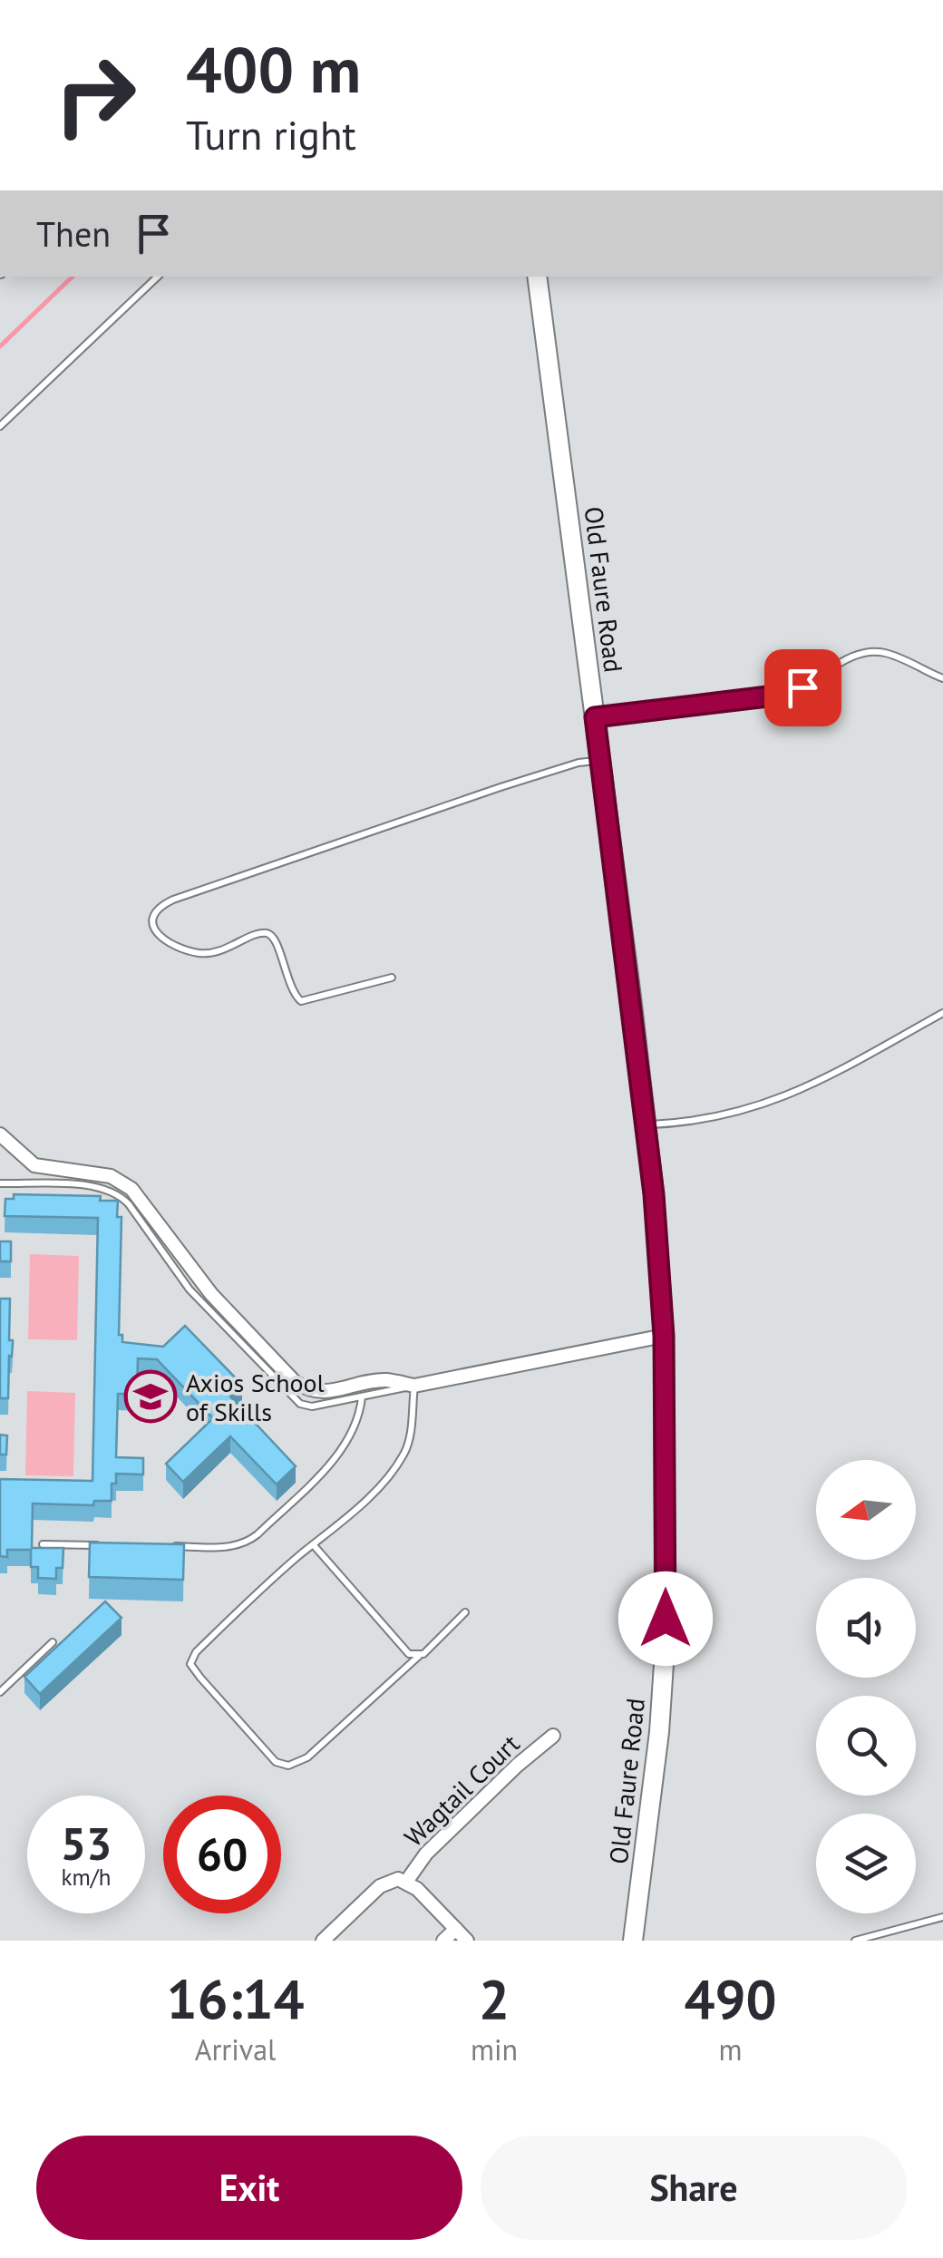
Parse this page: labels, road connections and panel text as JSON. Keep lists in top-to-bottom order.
{
  "streets": {
    "main road": ["Old Faure Road"],
    "street": ["Wagtail Court"]
  },
  "places": {
    "school or university": ["Axios School of Skills"]
  },
  "north": "left",
  "page": {
    "turn": ["400 m", "Turn right"],
    "then": "Then",
    "speed": "53 km/h",
    "limit": "60",
    "eta": [
      "16:14",
      "Arrival",
      "2",
      "min",
      "490",
      "m"
    ],
    "buttons": ["Exit", "Share"]
  }
}
